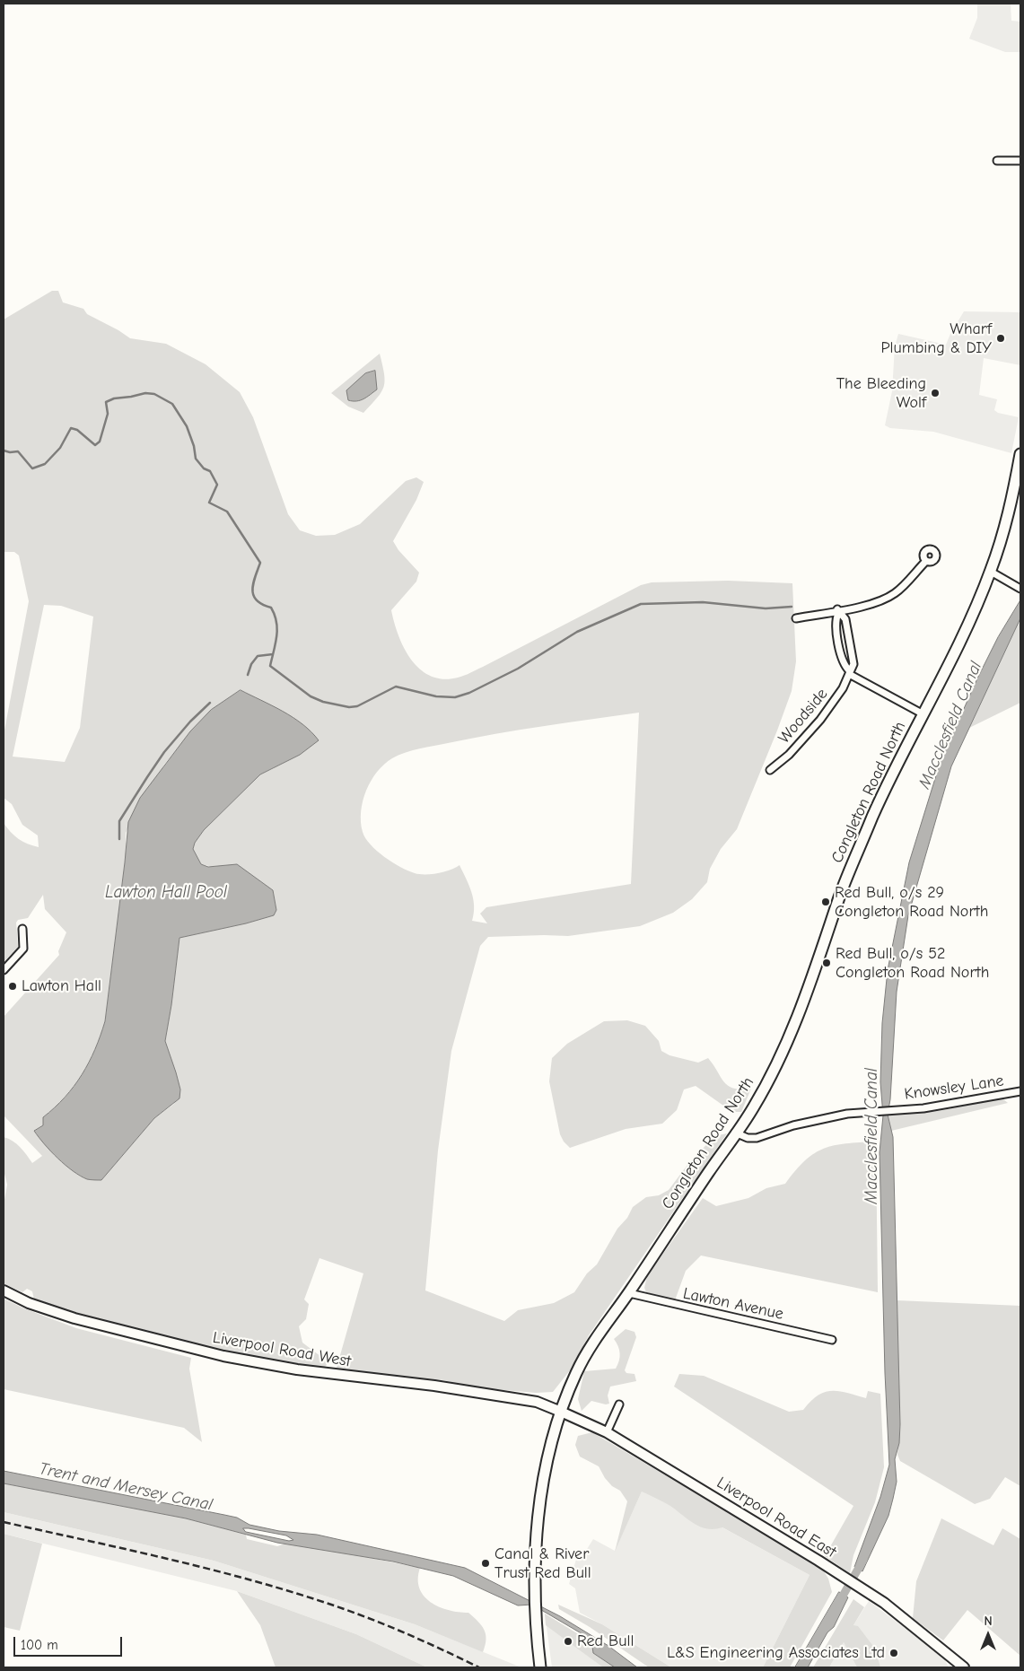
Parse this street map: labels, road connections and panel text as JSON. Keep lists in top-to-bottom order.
{
  "streets": {
    "highway": ["Congleton Road North"],
    "main road": ["Liverpool Road West", "Liverpool Road East"],
    "street": ["Woodside", "Knowsley Lane", "Lawton Avenue"]
  },
  "crossings": [
    ["Congleton Road North", "Knowsley Lane"],
    ["Congleton Road North", "Lawton Avenue"],
    ["Congleton Road North", "Liverpool Road West"],
    ["Congleton Road North", "Liverpool Road East"],
    ["Liverpool Road West", "Liverpool Road East"]
  ],
  "water": ["Macclesfield Canal", "Lawton Hall Pool", "Trent and Mersey Canal"],
  "places": [
    "Wharf Plumbing & DIY",
    "The Bleeding Wolf",
    "Red Bull, o/s 29 Congleton Road North",
    "Red Bull, o/s 52 Congleton Road North",
    "Lawton Hall",
    "Canal & River Trust Red Bull",
    "Red Bull",
    "L&S Engineering Associates Ltd"
  ],
  "scale_bar": "100 m",
  "north": "top"
}
